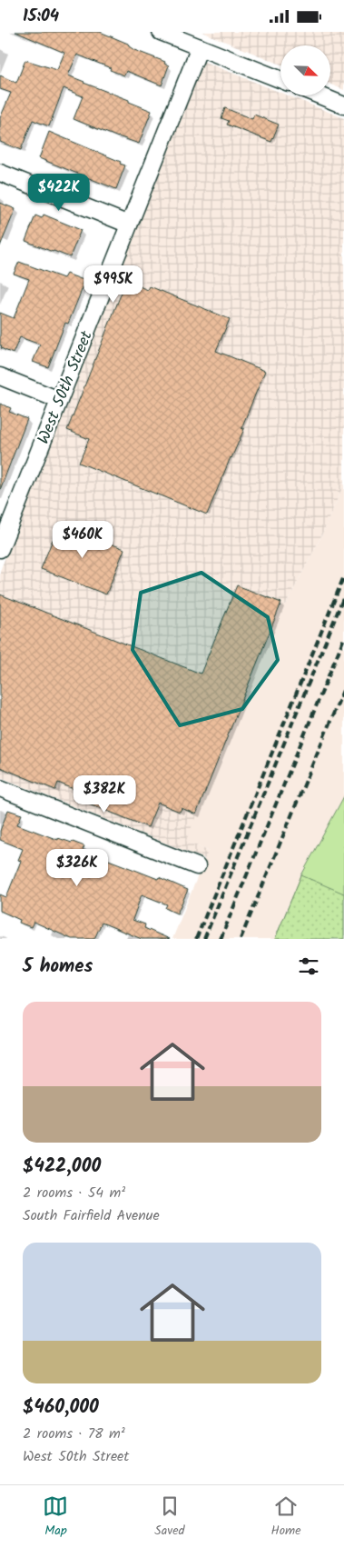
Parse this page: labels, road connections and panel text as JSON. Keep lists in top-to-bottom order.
{
  "streets": {
    "street": ["West 50th Street"]
  },
  "north": "bottom right",
  "page": {
    "status": "15:04",
    "price": [
      "$422K",
      "$995K",
      "$460K",
      "$382K",
      "$326K"
    ],
    "heading": "5 homes",
    "list": [
      {
        "name": "$422,000",
        "note": "2 rooms · 54 m² · South Fairfield Avenue"
      },
      {
        "name": "$460,000",
        "note": "2 rooms · 78 m² · West 50th Street"
      }
    ],
    "tabs": ["Map", "Saved", "Home"]
  }
}
